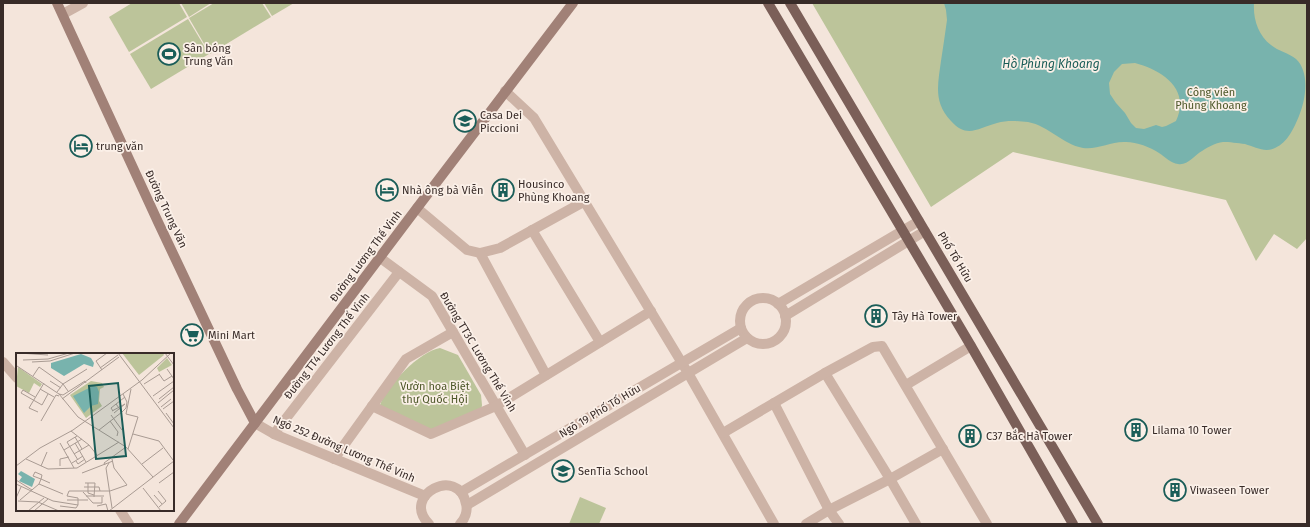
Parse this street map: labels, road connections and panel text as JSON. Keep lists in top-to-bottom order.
{
  "streets": {
    "main road": ["Phố Tố Hữu"],
    "street": [
      "Đường Trung Văn",
      "Đường Lương Thế Vinh",
      "Đường TT4 Lương Thế Vinh",
      "Đường TT3C Lương Thế Vinh",
      "Ngõ 19 Phố Tố Hữu",
      "Ngõ 252 Đường Lương Thế Vinh"
    ]
  },
  "crossings": [
    ["Đường Trung Văn", "Đường Lương Thế Vinh"],
    ["Đường Trung Văn", "Ngõ 252 Đường Lương Thế Vinh"],
    ["Đường Lương Thế Vinh", "Đường TT3C Lương Thế Vinh"],
    ["Đường Lương Thế Vinh", "Ngõ 252 Đường Lương Thế Vinh"],
    ["Đường TT4 Lương Thế Vinh", "Đường TT3C Lương Thế Vinh"],
    ["Đường TT4 Lương Thế Vinh", "Ngõ 252 Đường Lương Thế Vinh"],
    ["Đường TT3C Lương Thế Vinh", "Ngõ 19 Phố Tố Hữu"]
  ],
  "water": ["Hồ Phùng Khoang"],
  "parks": ["Công viên Phùng Khoang", "Vườn hoa Biệt thự Quốc Hội"],
  "places": {
    "sports": ["Sân bóng Trung Văn"],
    "school or university": ["Casa Dei Piccioni", "SenTia School"],
    "hotel": ["trung văn", "Nhà ông bà Viễn"],
    "building": [
      "Housinco Phùng Khoang",
      "Tây Hà Tower",
      "Lilama 10 Tower",
      "C37 Bắc Hà Tower",
      "Viwaseen Tower"
    ],
    "supermarket": ["Mini Mart"]
  }
}
